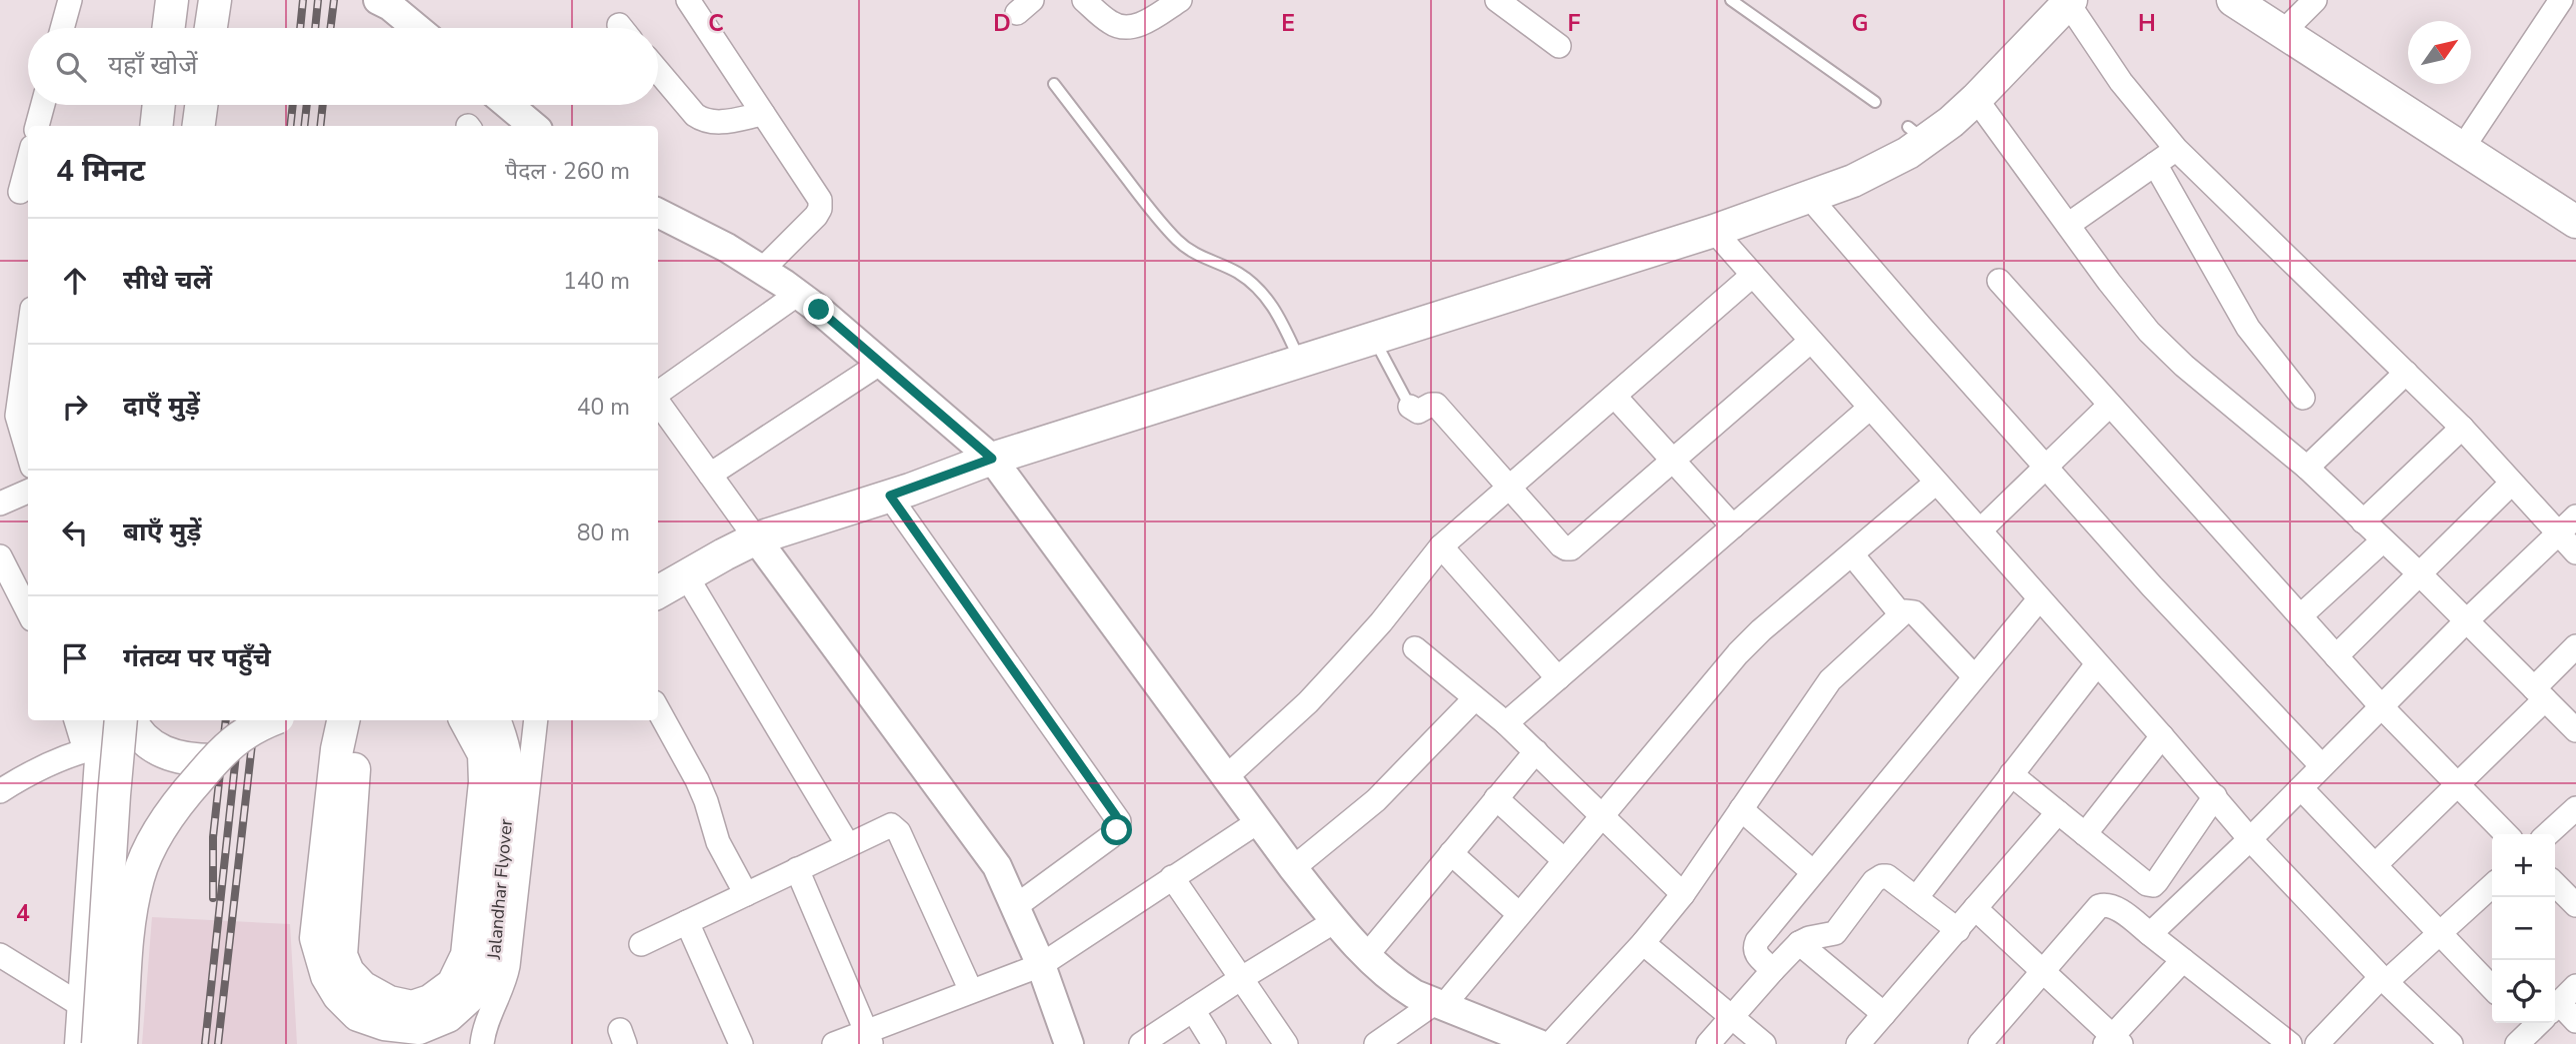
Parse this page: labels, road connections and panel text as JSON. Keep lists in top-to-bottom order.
{
  "streets": {
    "main road": ["Jalandhar Flyover"]
  },
  "north": "top right",
  "page": {
    "search": "यहाँ खोजें",
    "heading": ["4 मिनट", "पैदल · 260 m"],
    "list": [
      ["सीधे चलें", "140 m"],
      ["दाएँ मुड़ें", "40 m"],
      ["बाएँ मुड़ें", "80 m"],
      "गंतव्य पर पहुँचे"
    ],
    "map_buttons": ["+", "−"]
  },
  "grid": {
    "columns": [
      "C",
      "D",
      "E",
      "F",
      "G",
      "H"
    ],
    "rows": ["4"]
  }
}
